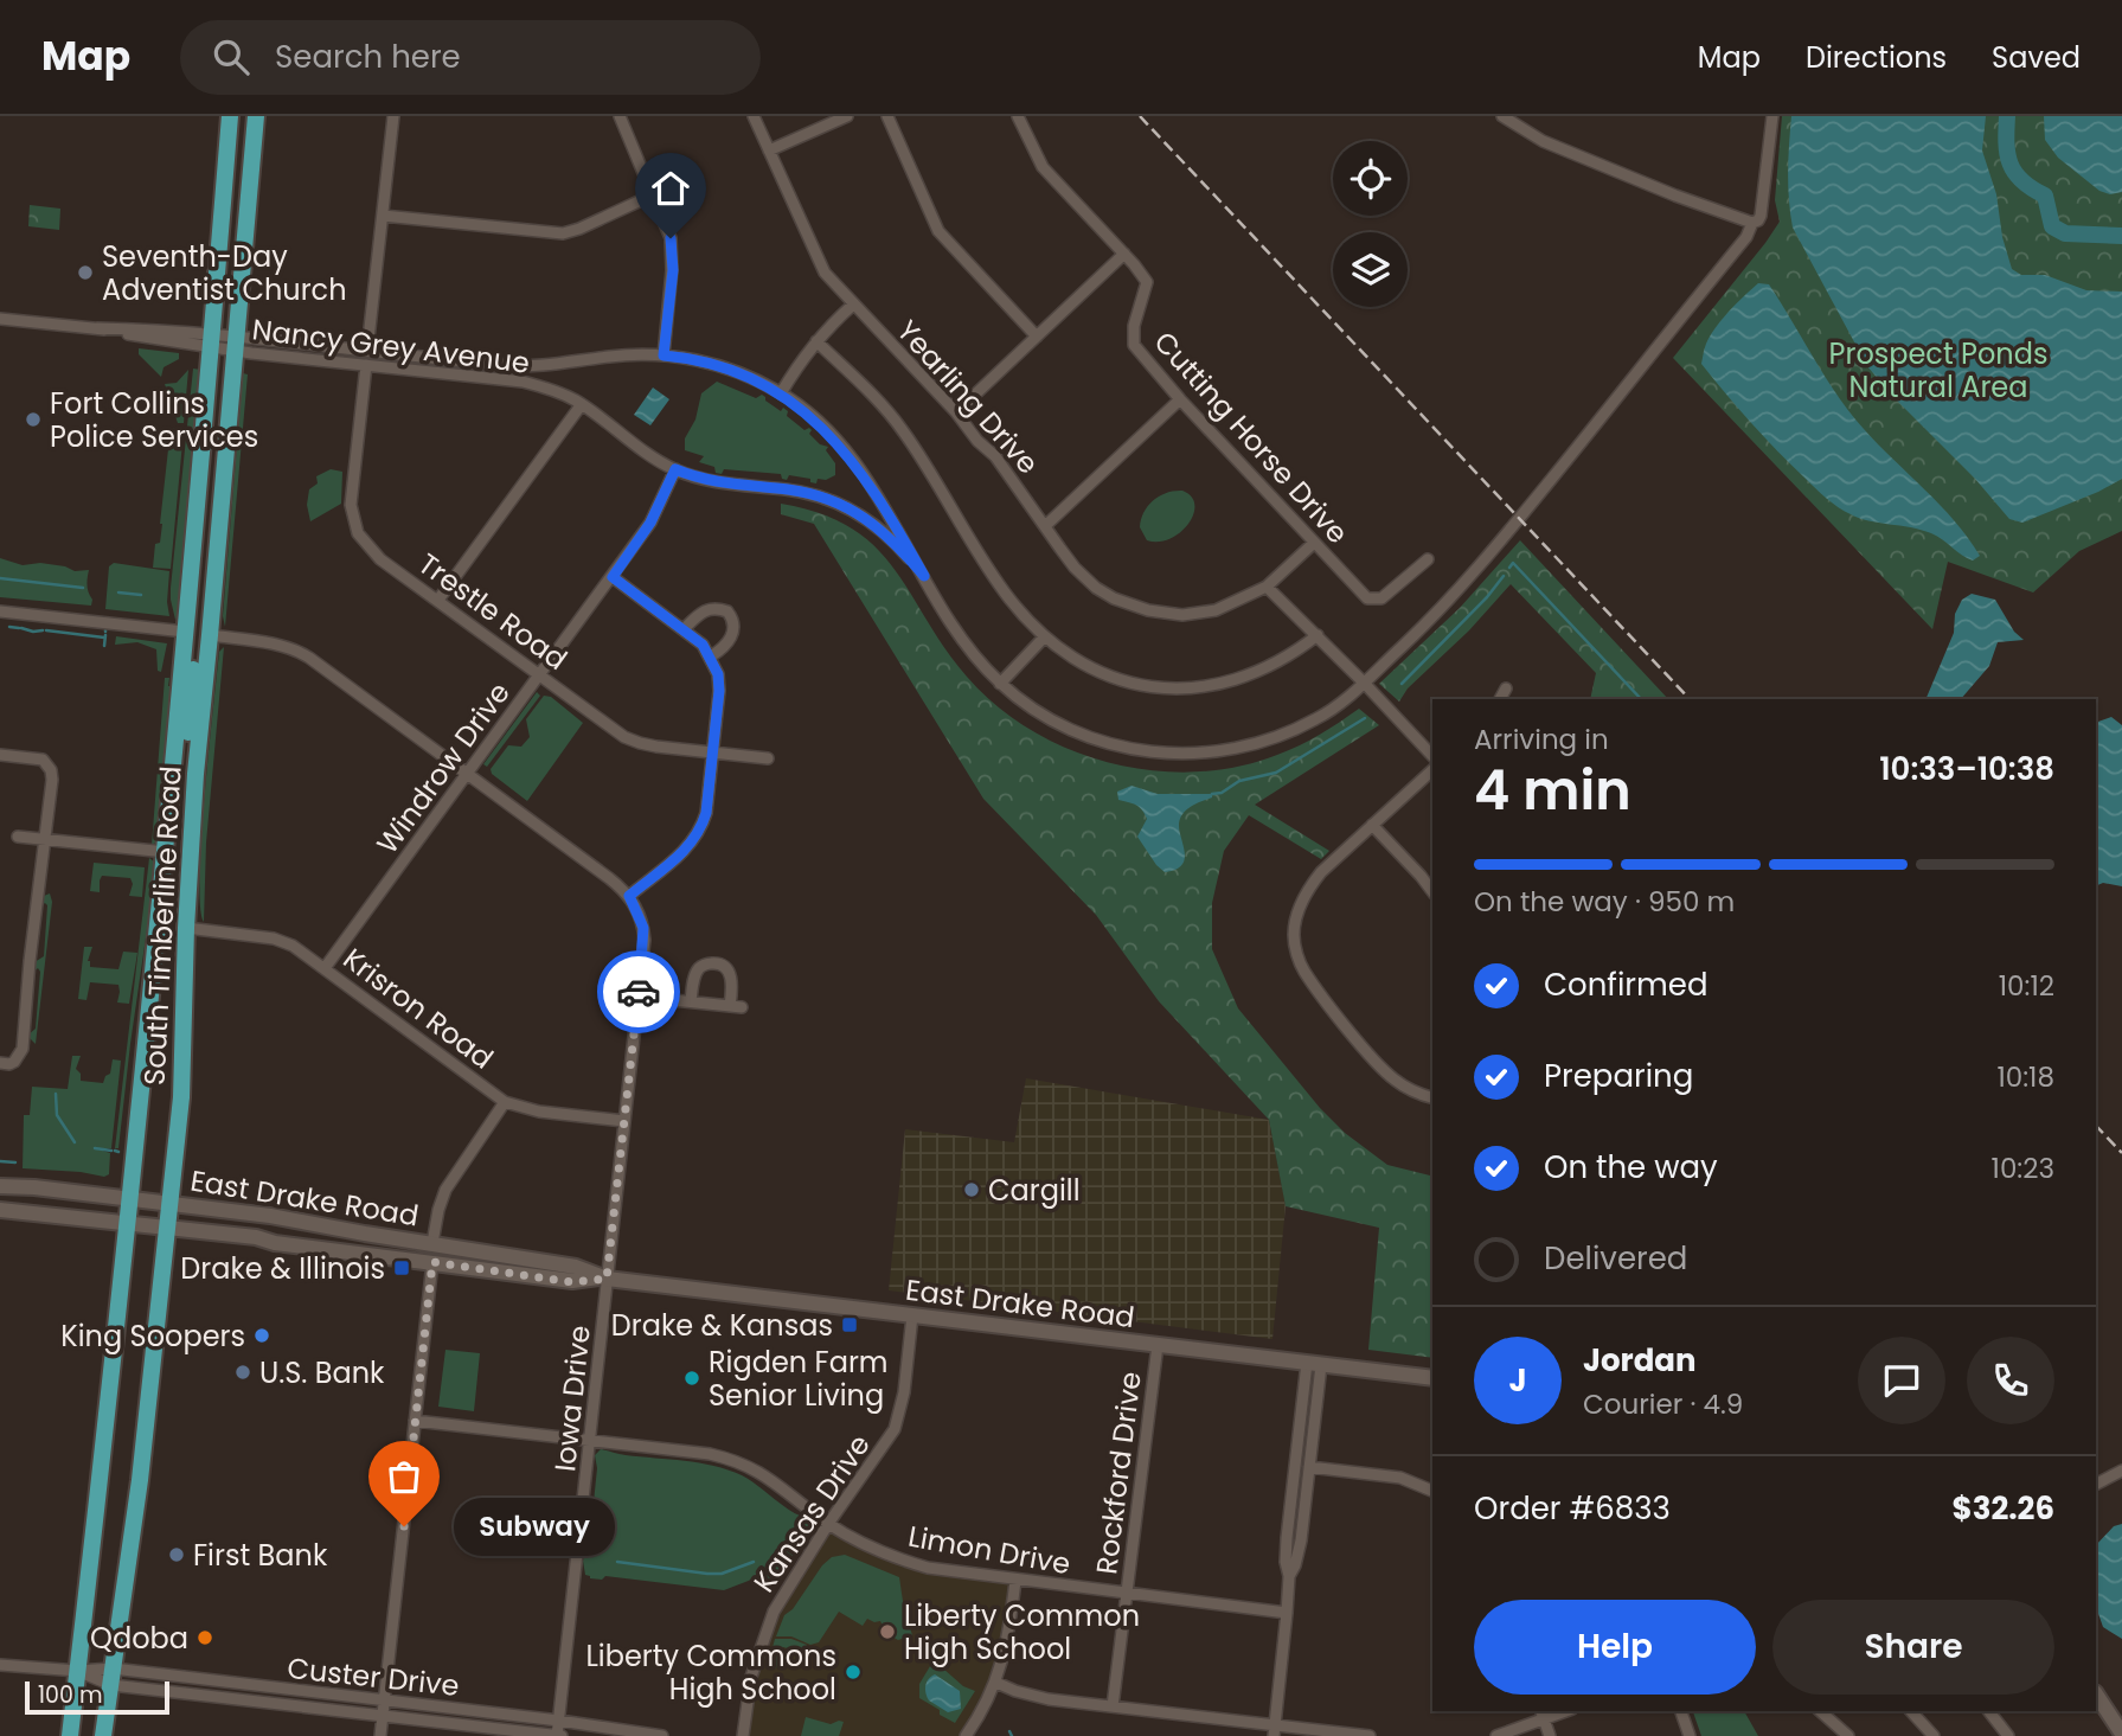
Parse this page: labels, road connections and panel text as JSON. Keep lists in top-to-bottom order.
{
  "streets": {
    "main road": ["South Timberline Road", "East Drake Road"],
    "street": [
      "Nancy Grey Avenue",
      "Yearling Drive",
      "Cutting Horse Drive",
      "Trestle Road",
      "Windrow Drive",
      "Krisron Road",
      "Iowa Drive",
      "Rockford Drive",
      "Kansas Drive",
      "Limon Drive",
      "Custer Drive"
    ]
  },
  "crossings": [
    ["Nancy Grey Avenue", "Trestle Road"],
    ["Nancy Grey Avenue", "Windrow Drive"],
    ["Nancy Grey Avenue", "South Timberline Road"],
    ["Yearling Drive", "Cutting Horse Drive"],
    ["Trestle Road", "Windrow Drive"],
    ["Windrow Drive", "Krisron Road"],
    ["South Timberline Road", "Krisron Road"],
    ["South Timberline Road", "East Drake Road"],
    ["South Timberline Road", "Custer Drive"],
    ["Krisron Road", "Iowa Drive"],
    ["East Drake Road", "Iowa Drive"],
    ["East Drake Road", "Rockford Drive"],
    ["East Drake Road", "Kansas Drive"],
    ["Iowa Drive", "Limon Drive"],
    ["Iowa Drive", "Custer Drive"],
    ["Rockford Drive", "Limon Drive"],
    ["Kansas Drive", "Limon Drive"]
  ],
  "parks": ["Prospect Ponds Natural Area"],
  "places": {
    "other": [
      "Seventh-Day Adventist Church",
      "Fort Collins Police Services",
      "Cargill",
      "King Soopers",
      "U.S. Bank",
      "Rigden Farm Senior Living",
      "Subway",
      "First Bank",
      "Liberty Common High School",
      "Qdoba",
      "Liberty Commons High School"
    ],
    "transit": ["Drake & Illinois", "Drake & Kansas"]
  },
  "scale_bar": "100 m",
  "page": {
    "header": "Map",
    "search": "Search here",
    "nav": ["Map", "Directions", "Saved"],
    "heading": ["4 min", "Arriving in", "10:33–10:38"],
    "panel": [
      "Jordan",
      "Courier · 4.9",
      "Order #6833",
      "$32.26"
    ],
    "bar": "On the way · 950 m",
    "list": [
      ["Confirmed", "10:12"],
      ["Preparing", "10:18"],
      ["On the way", "10:23"],
      "Delivered"
    ],
    "round": "J",
    "bubble": "Subway",
    "buttons": ["Help", "Share"],
    "scale": "100 m"
  }
}
